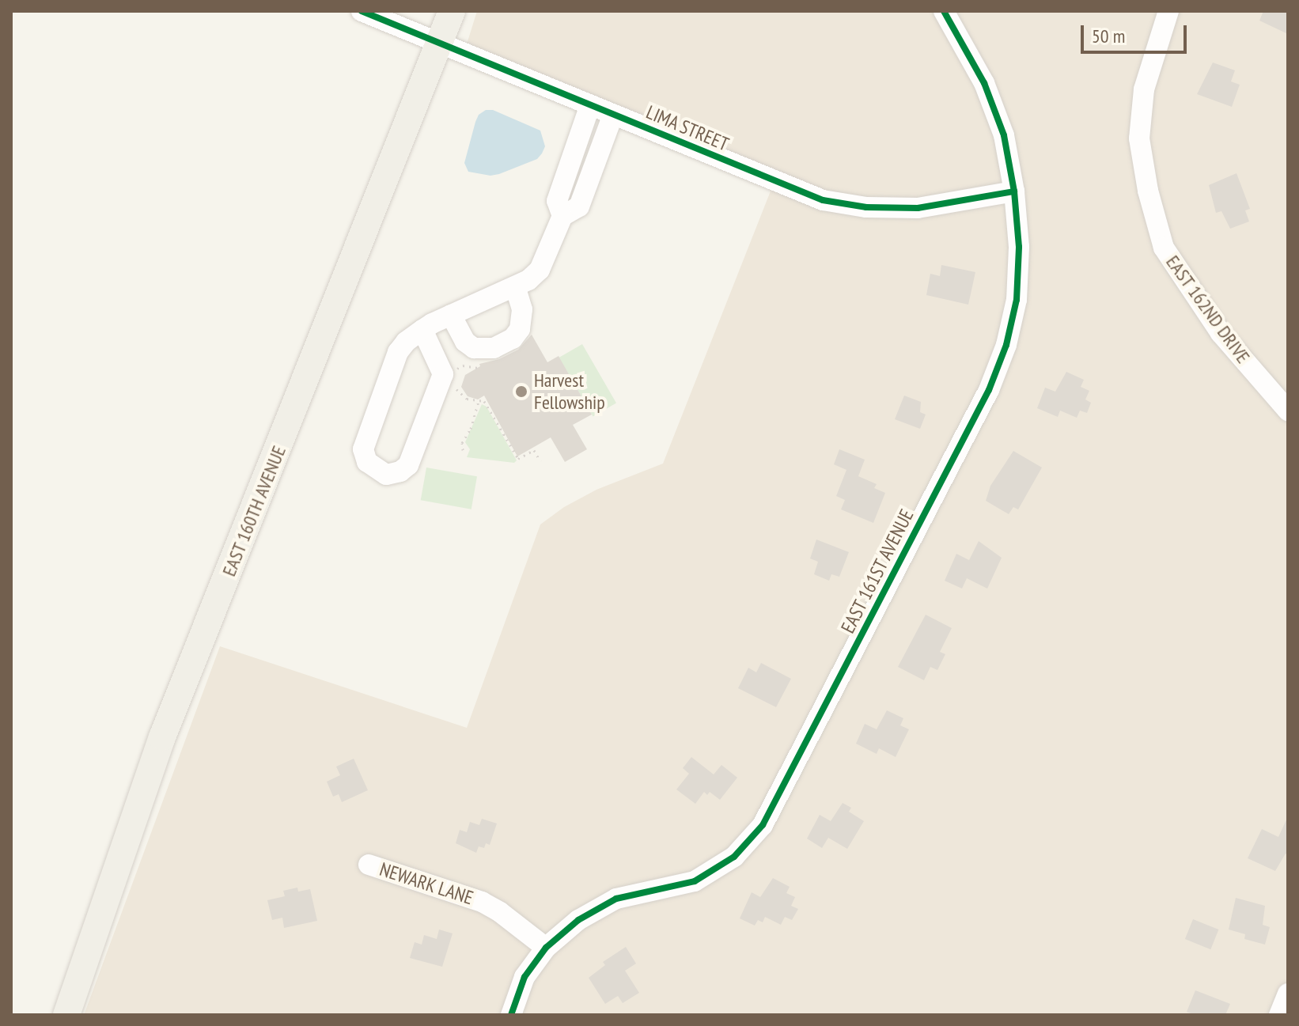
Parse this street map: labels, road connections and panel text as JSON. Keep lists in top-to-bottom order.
{
  "streets": {
    "main road": ["EAST 160TH AVENUE"],
    "street": [
      "LIMA STREET",
      "EAST 162ND DRIVE",
      "EAST 161ST AVENUE",
      "NEWARK LANE"
    ]
  },
  "crossings": [
    ["LIMA STREET", "EAST 160TH AVENUE"],
    ["LIMA STREET", "EAST 161ST AVENUE"],
    ["EAST 161ST AVENUE", "NEWARK LANE"]
  ],
  "places": ["Harvest Fellowship"],
  "scale_bar": "50 m"
}
